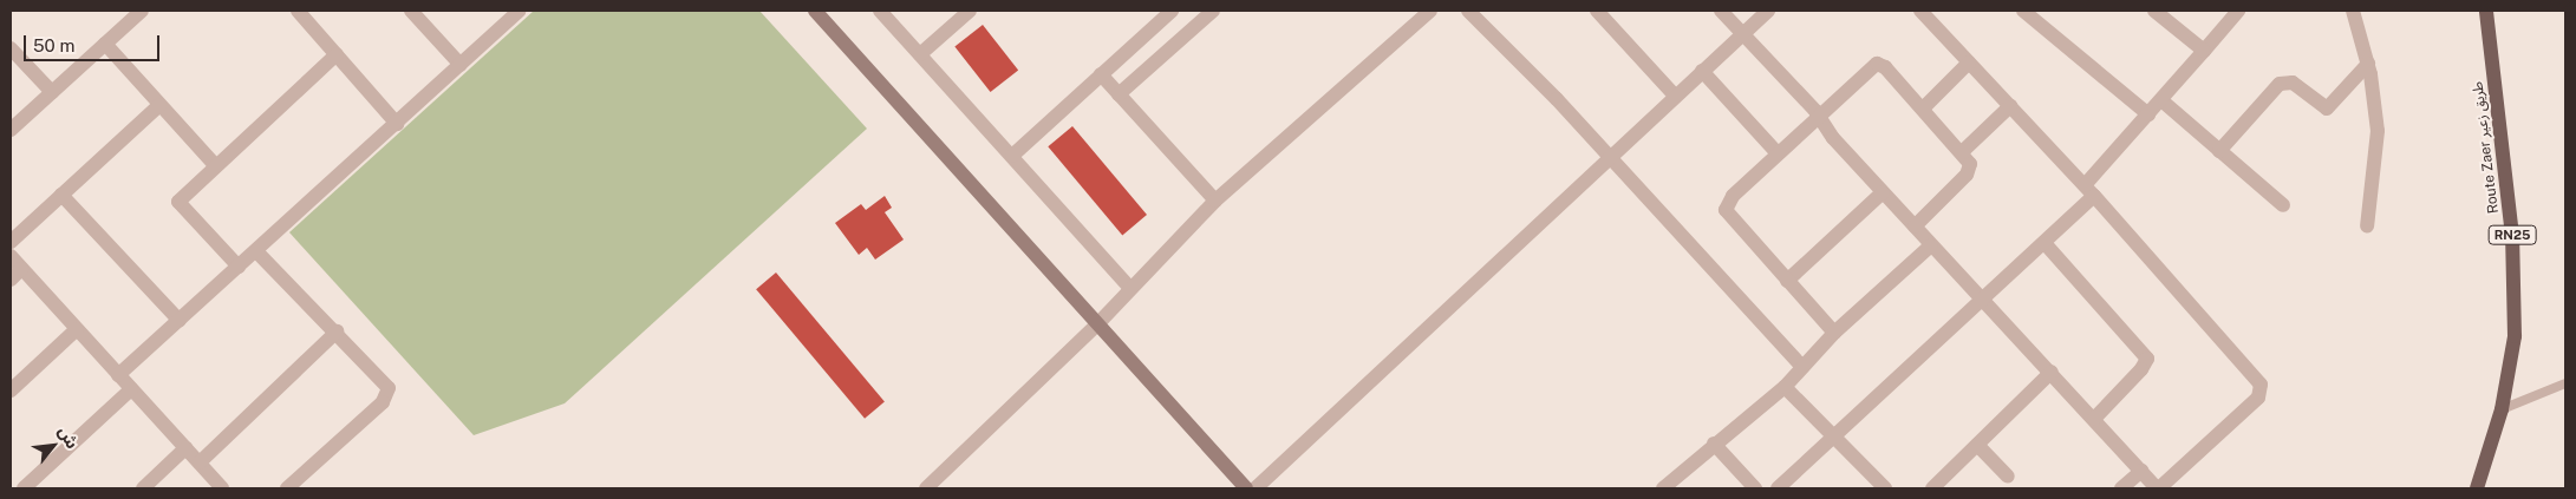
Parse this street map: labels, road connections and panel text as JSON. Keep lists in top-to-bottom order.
{
  "streets": {
    "main road": ["Route Zaer طريق زعير", "RN25"]
  },
  "scale_bar": "50 m",
  "north": "top right"
}
